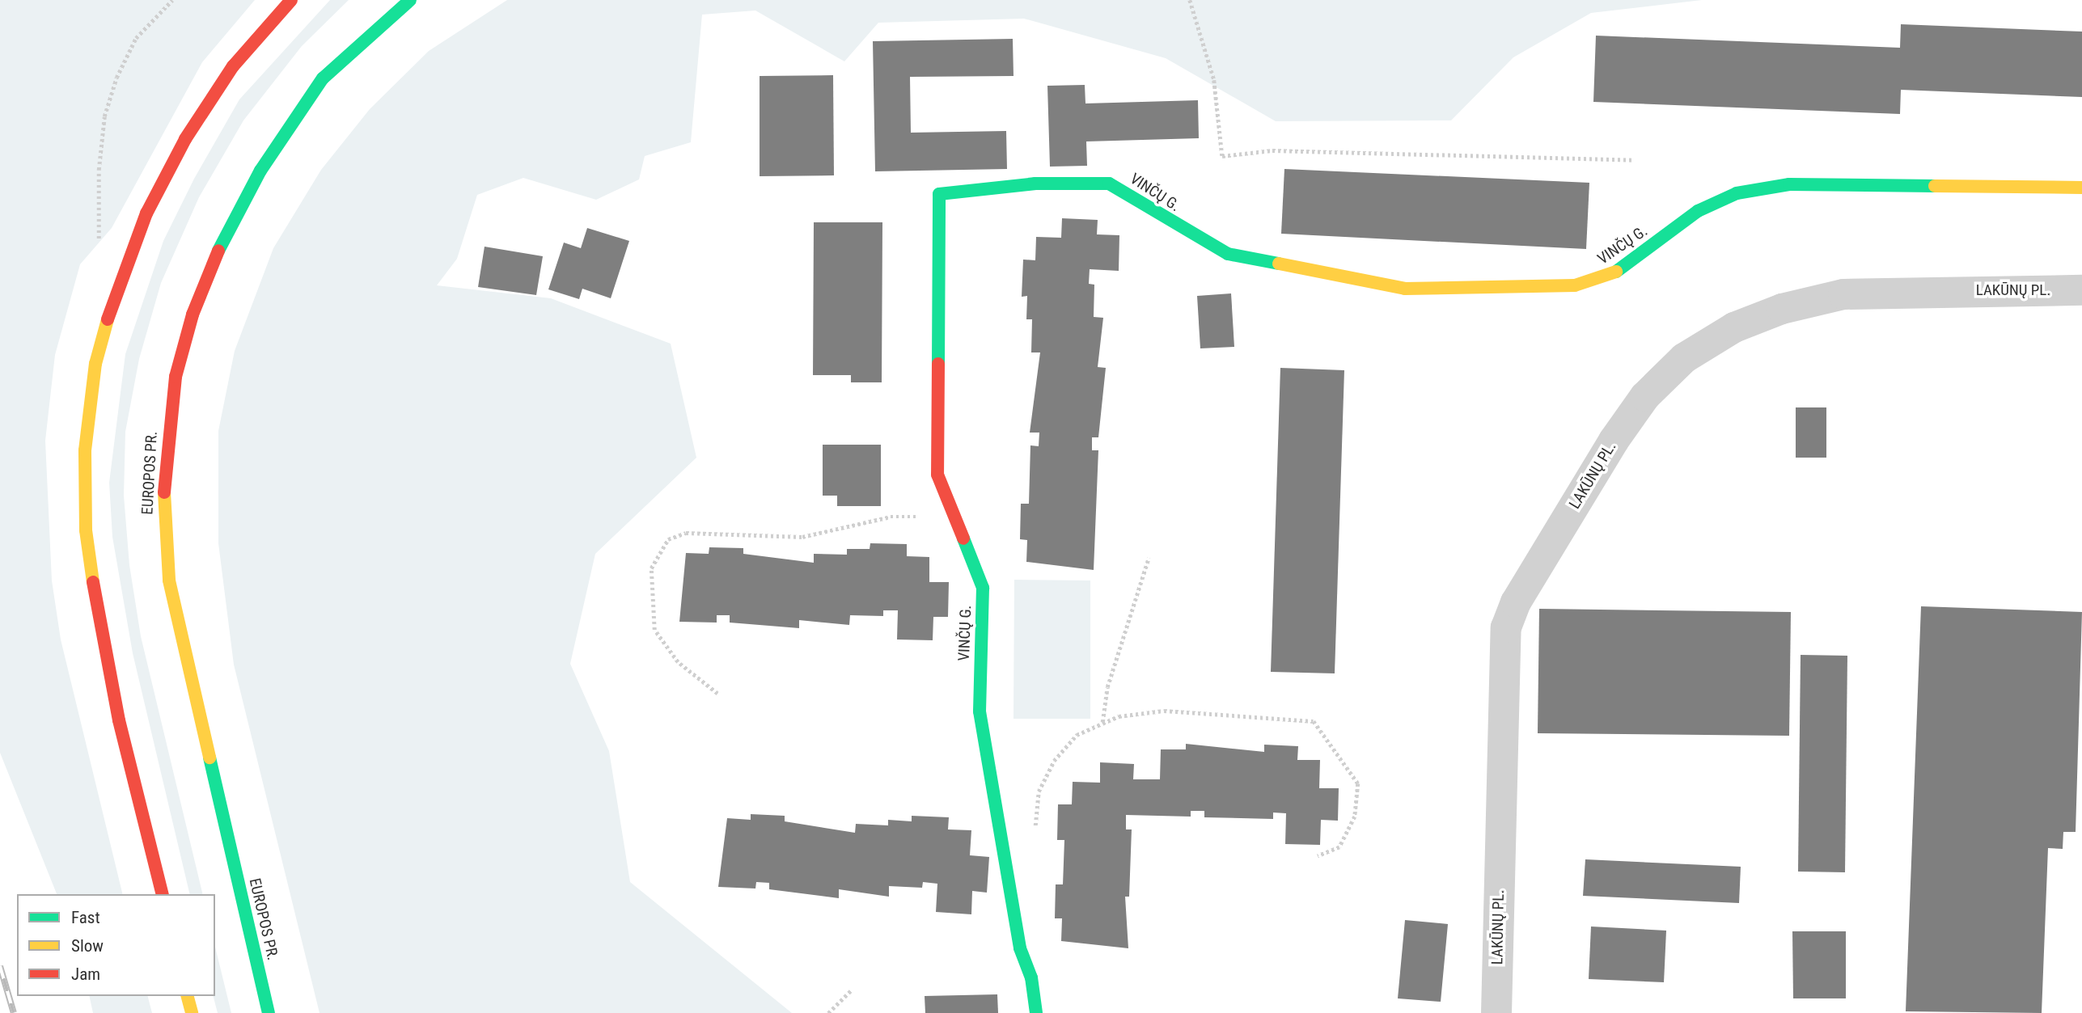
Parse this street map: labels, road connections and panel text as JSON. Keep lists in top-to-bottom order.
{
  "streets": {
    "main road": ["VINČŲ G.", "EUROPOS PR."],
    "street": ["LAKŪNŲ PL."]
  },
  "legend": ["Fast", "Slow", "Jam"]
}
